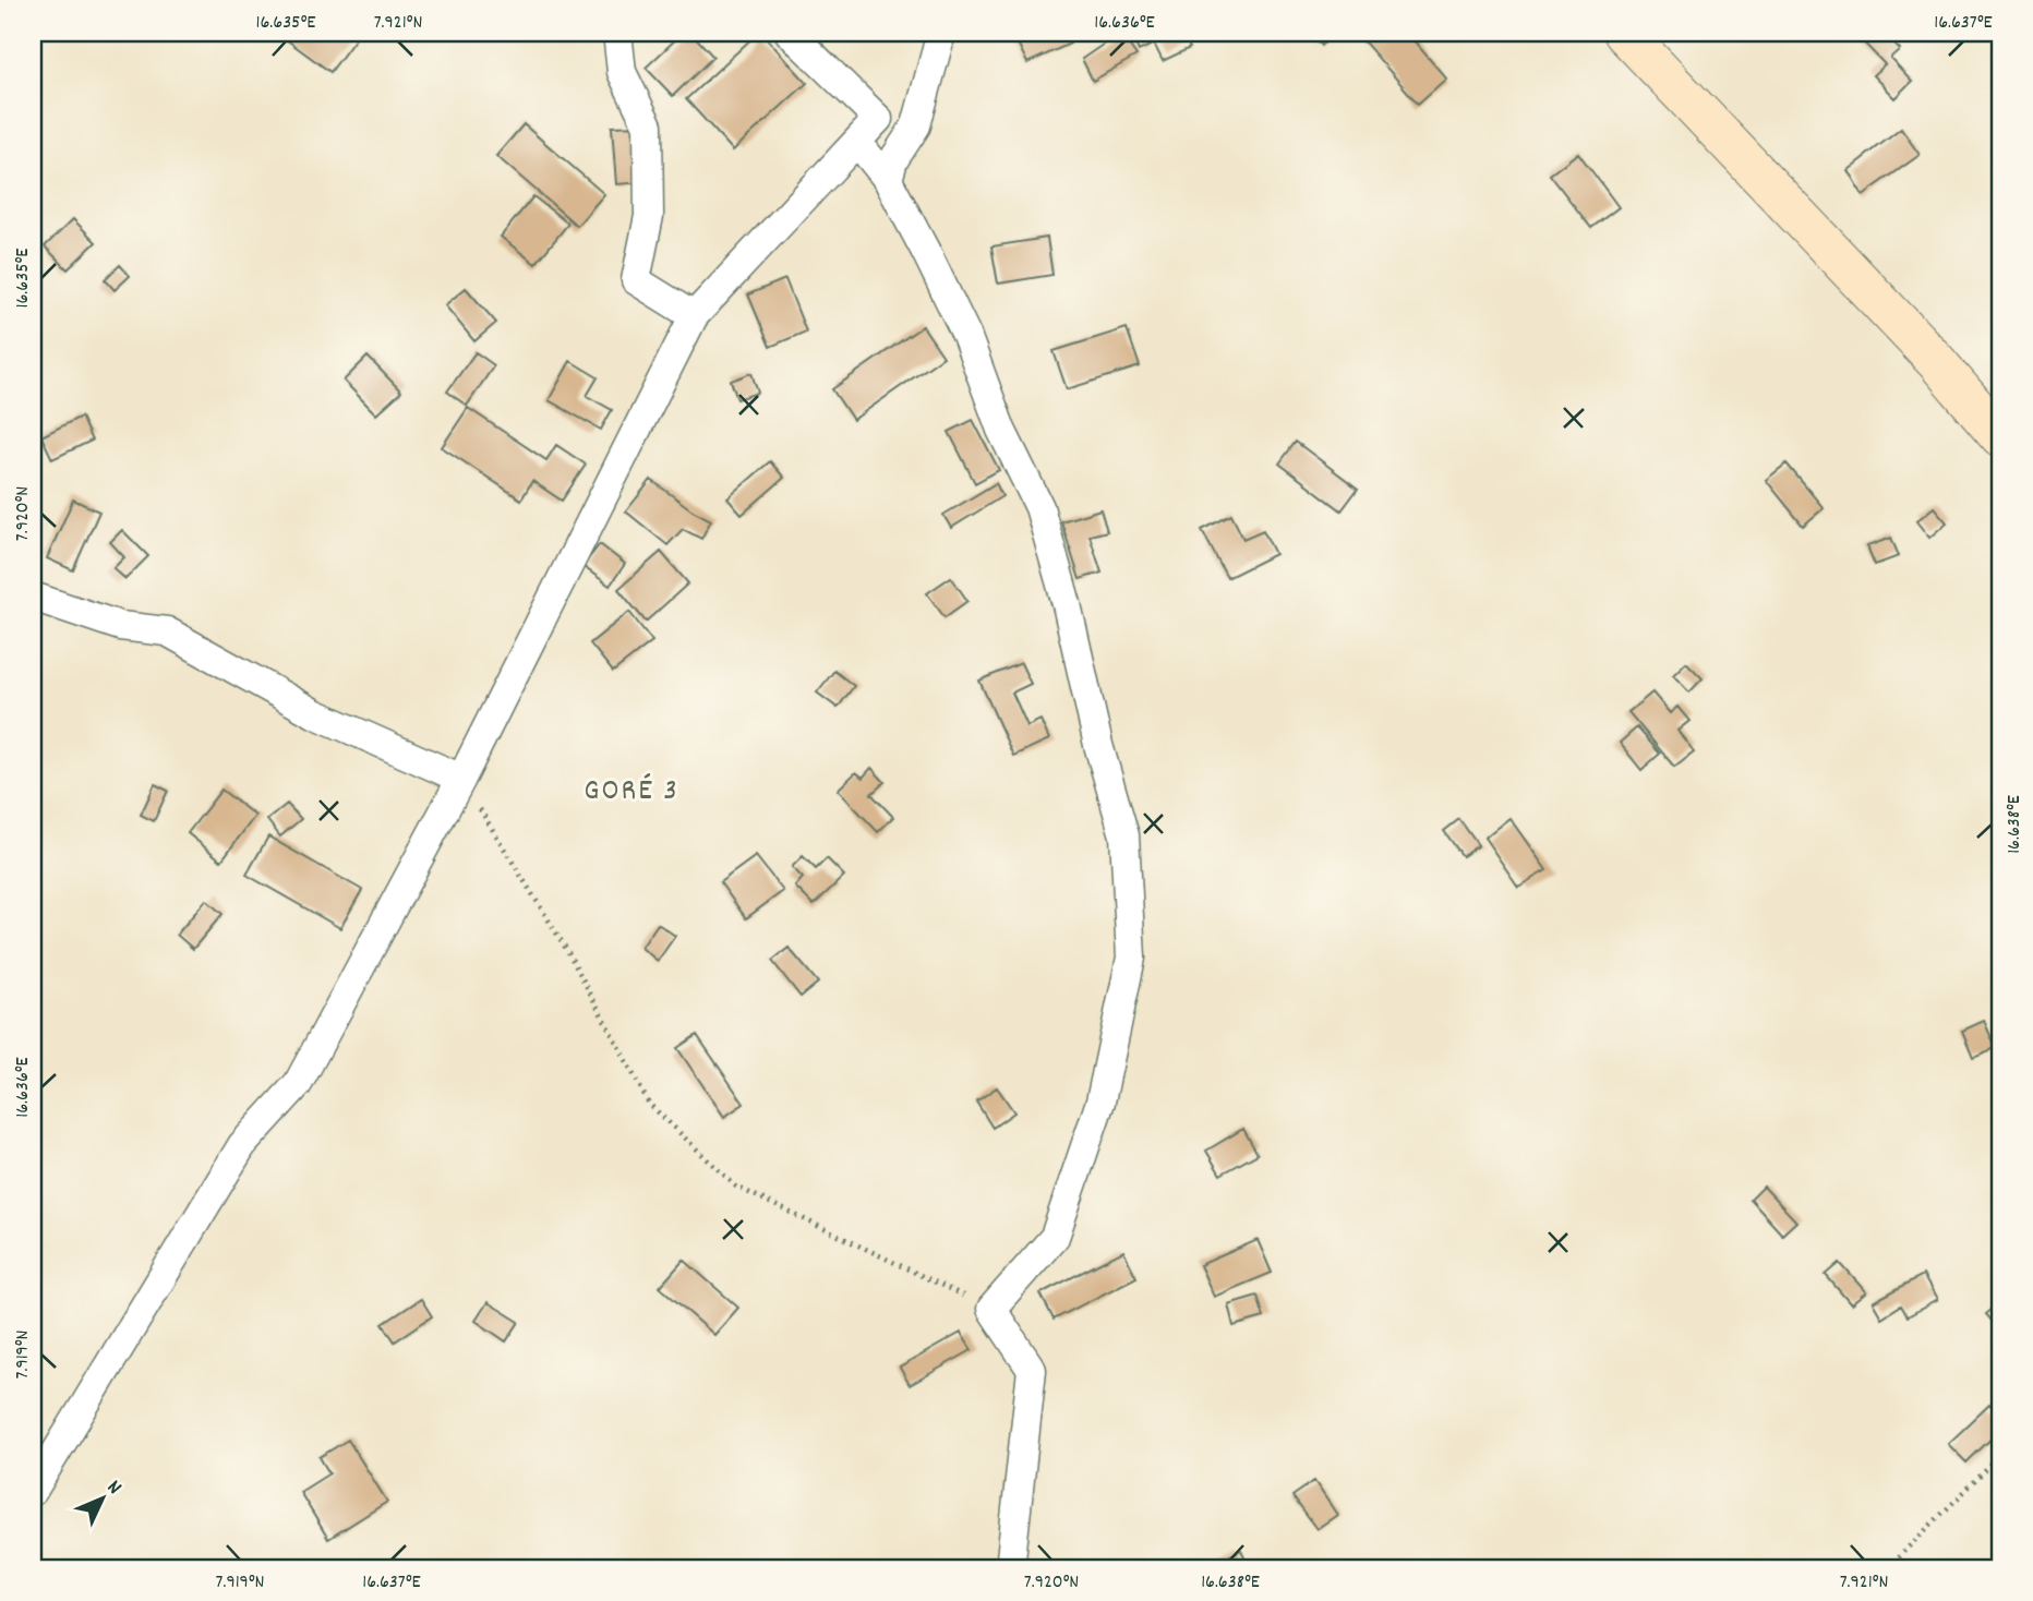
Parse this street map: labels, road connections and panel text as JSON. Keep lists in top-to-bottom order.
{
  "districts": ["GORÉ 3"],
  "north": "top right",
  "coordinates": [
    "16.635°E",
    "7.921°N",
    "16.636°E",
    "16.637°E",
    "7.920°N",
    "16.638°E",
    "7.919°N"
  ]
}
